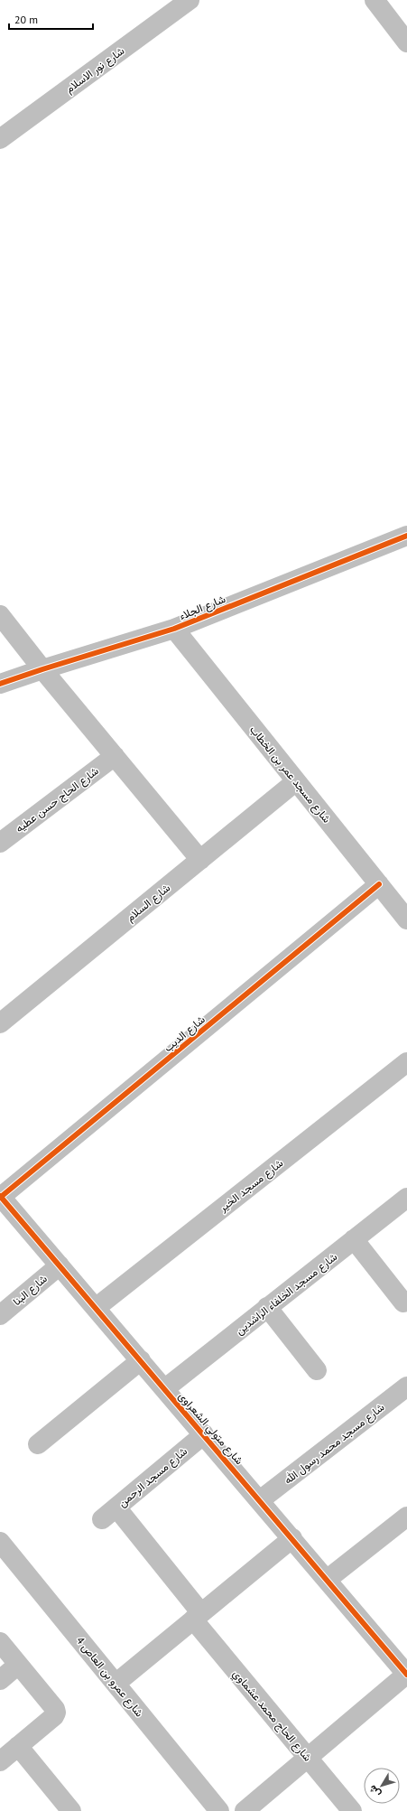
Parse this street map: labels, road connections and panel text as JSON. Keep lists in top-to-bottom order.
{
  "streets": {
    "main road": [
      "شارع نور الاسلام",
      "شارع الجلاء",
      "شارع مسجد عمر بن الخطاب",
      "شارع الحاج حسن عطيه",
      "شارع السلام",
      "شارع الديب",
      "شارع مسجد الخير",
      "شارع البنا",
      "شارع مسجد الخلفاء الراشدين",
      "شارع متولي الشعراوى",
      "شارع مسجد محمد رسول الله",
      "شارع مسجد الرحمن",
      "شارع عمرو بن العاص 4",
      "شارع الحاج محمد عشماوي"
    ]
  },
  "crossings": [
    ["شارع الجلاء", "شارع مسجد عمر بن الخطاب"],
    ["شارع مسجد عمر بن الخطاب", "شارع السلام"],
    ["شارع مسجد عمر بن الخطاب", "شارع الديب"],
    ["شارع الديب", "شارع متولي الشعراوى"],
    ["شارع مسجد الخير", "شارع متولي الشعراوى"],
    ["شارع البنا", "شارع متولي الشعراوى"],
    ["شارع مسجد الخلفاء الراشدين", "شارع متولي الشعراوى"],
    ["شارع متولي الشعراوى", "شارع مسجد محمد رسول الله"],
    ["شارع متولي الشعراوى", "شارع مسجد الرحمن"],
    ["شارع مسجد الرحمن", "شارع الحاج محمد عشماوي"]
  ],
  "scale_bar": "20 m",
  "north": "bottom left"
}
